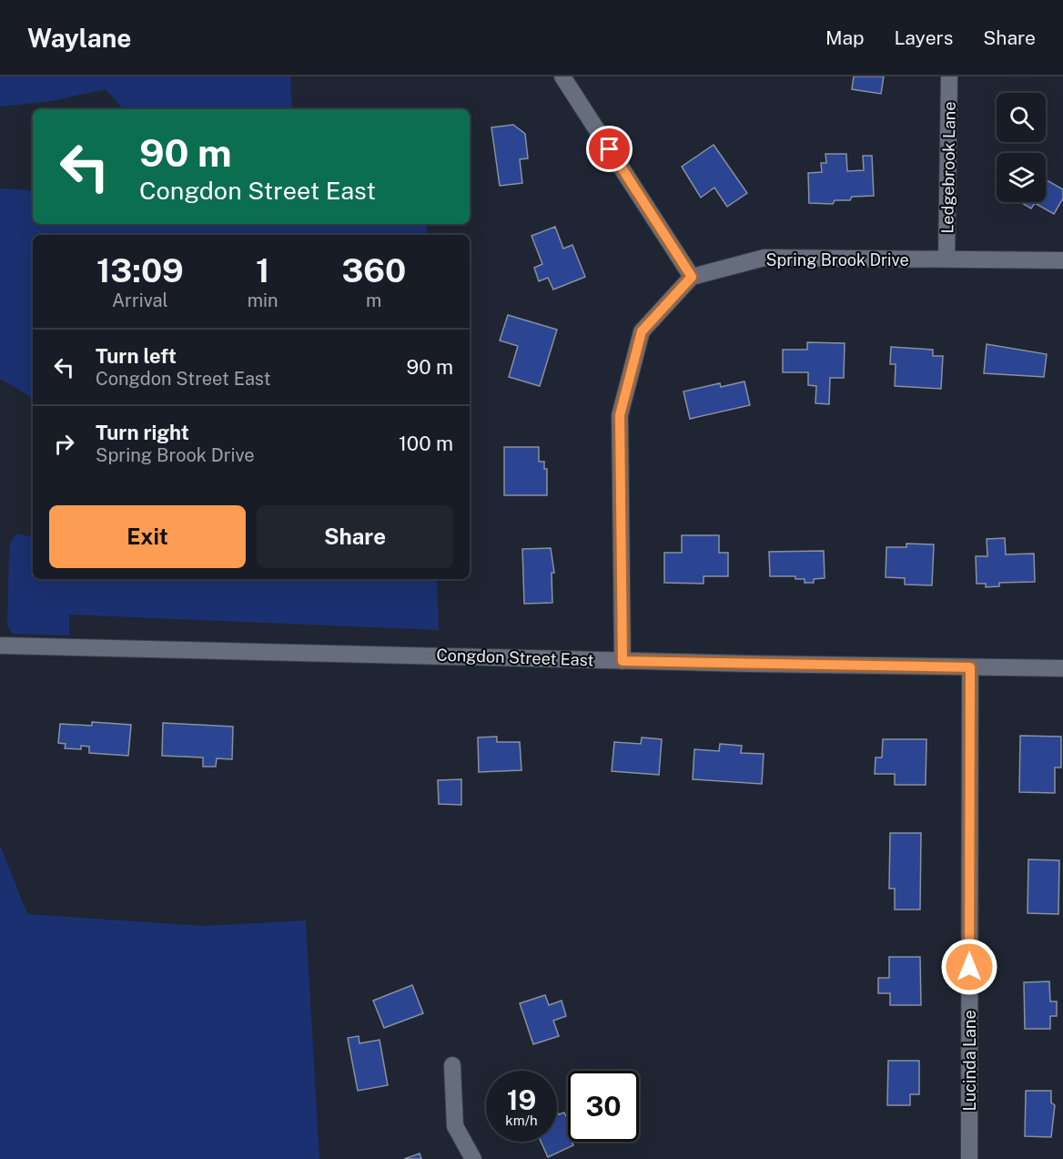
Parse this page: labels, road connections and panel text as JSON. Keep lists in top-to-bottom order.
{
  "streets": {
    "street": [
      "Ledgebrook Lane",
      "Spring Brook Drive",
      "Congdon Street East",
      "Lucinda Lane"
    ]
  },
  "crossings": [
    ["Ledgebrook Lane", "Spring Brook Drive"],
    ["Congdon Street East", "Lucinda Lane"]
  ],
  "page": {
    "header": "Waylane",
    "nav": ["Map", "Layers", "Share"],
    "turn": ["90 m", "Congdon Street East"],
    "eta": [
      "13:09",
      "Arrival",
      "1",
      "min",
      "360",
      "m"
    ],
    "list": [
      {
        "name": "Turn left",
        "note": "Congdon Street East",
        "value": "90 m"
      },
      {
        "name": "Turn right",
        "note": "Spring Brook Drive",
        "value": "100 m"
      }
    ],
    "buttons": ["Exit", "Share"],
    "speed": "19 km/h",
    "limit": "30"
  }
}
